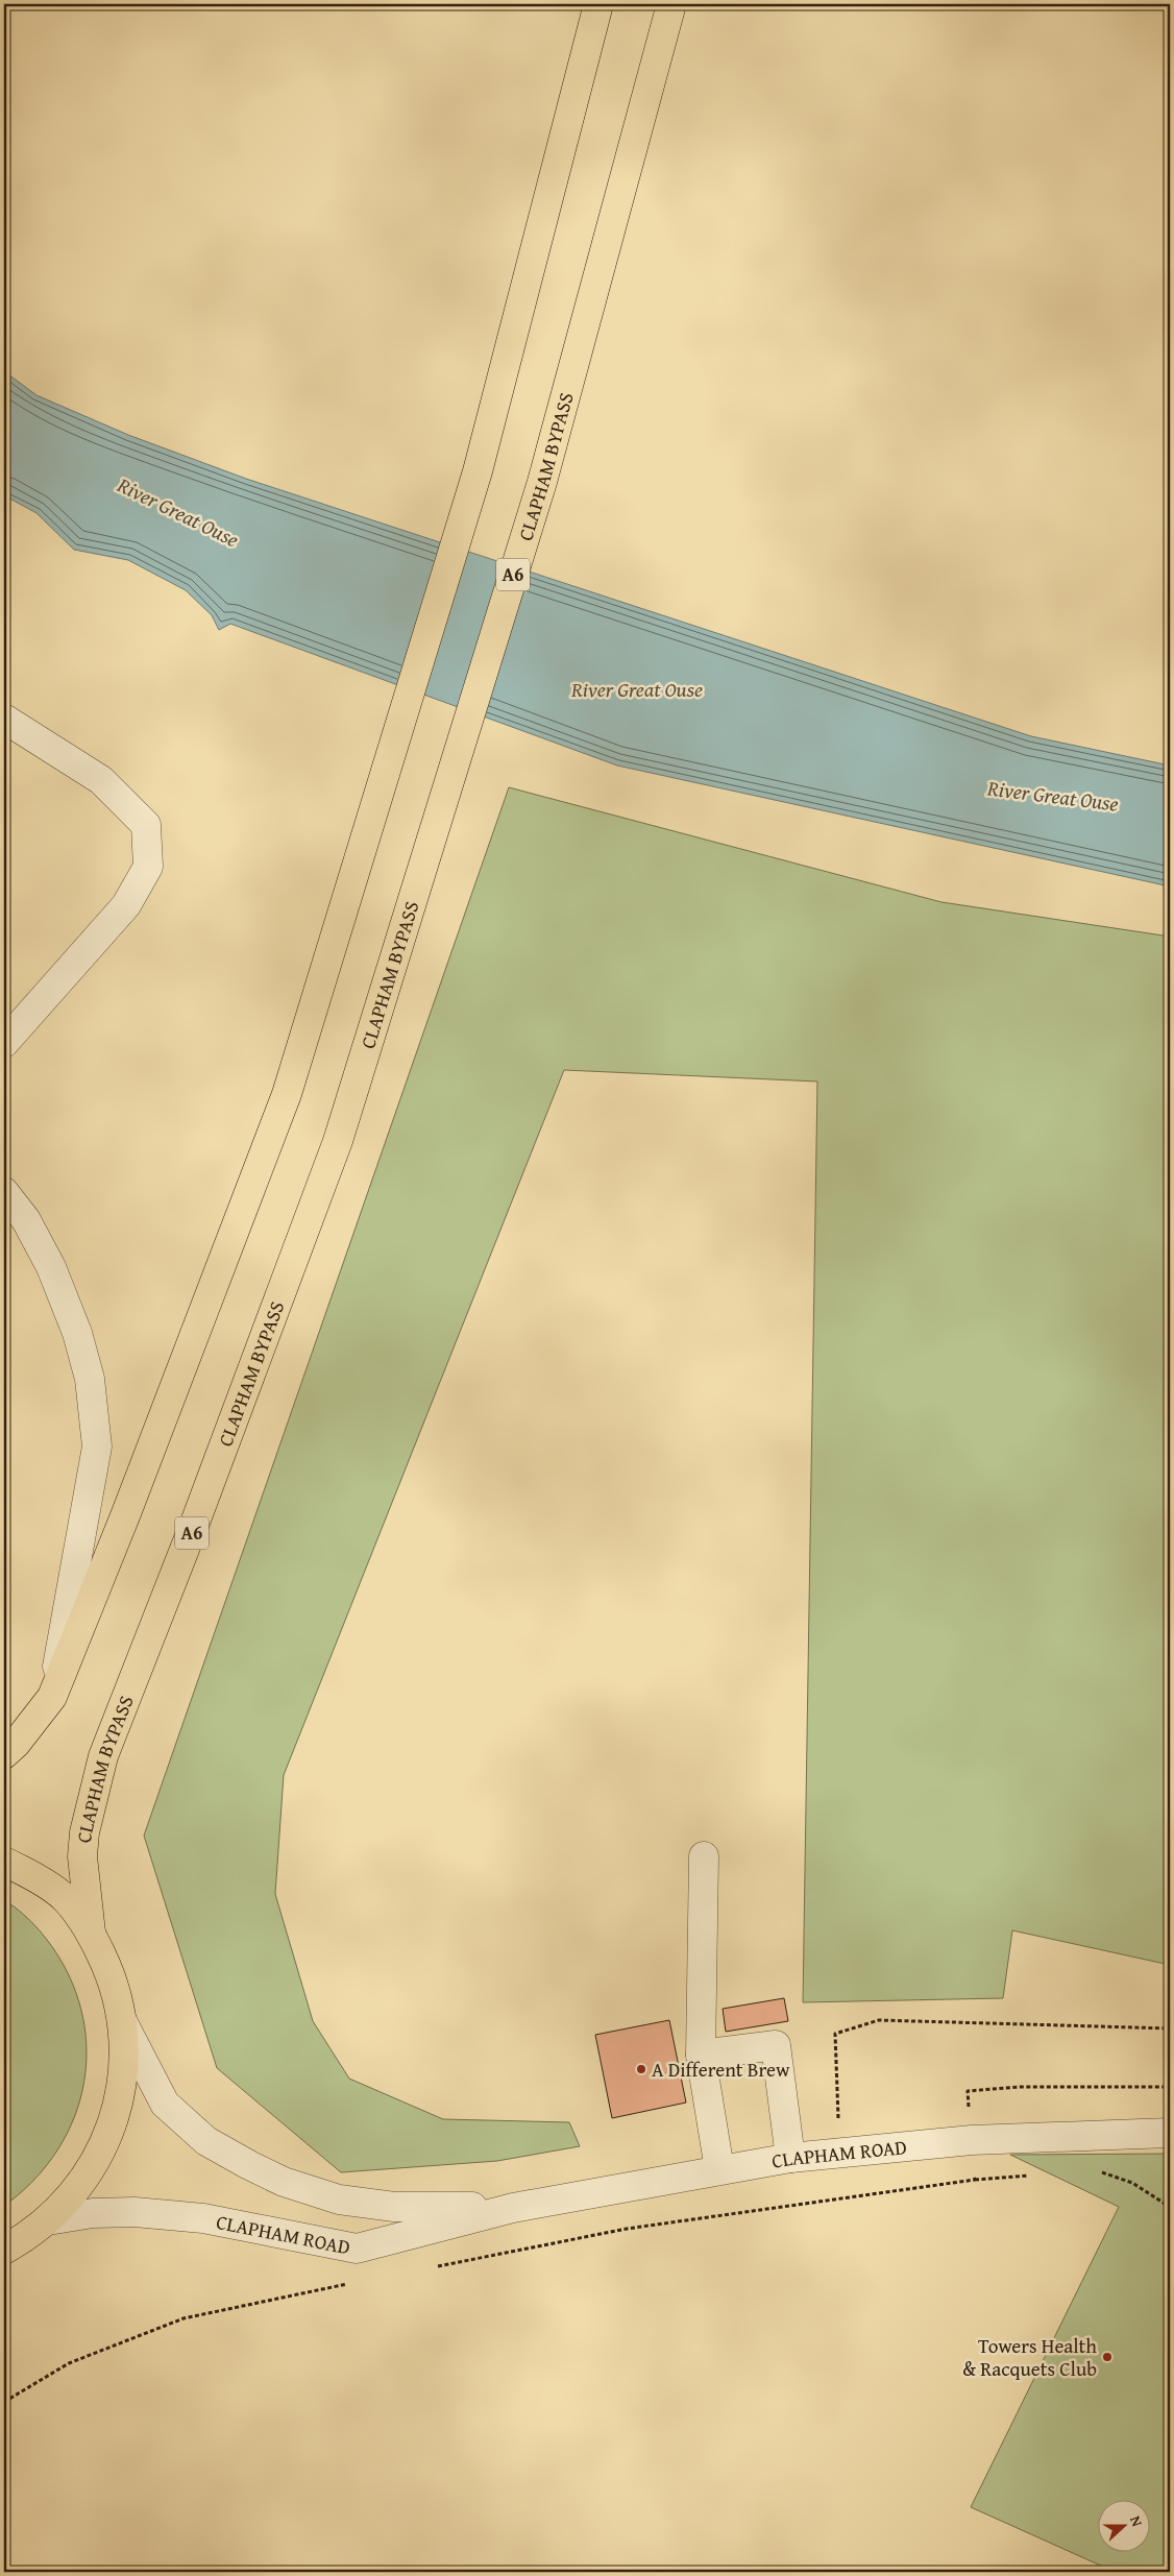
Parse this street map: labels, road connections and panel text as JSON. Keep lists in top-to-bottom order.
{
  "streets": {
    "highway": ["CLAPHAM BYPASS", "A6"],
    "street": ["CLAPHAM ROAD"]
  },
  "water": ["River Great Ouse"],
  "places": ["A Different Brew", "Towers Health & Racquets Club"],
  "north": "right"
}
